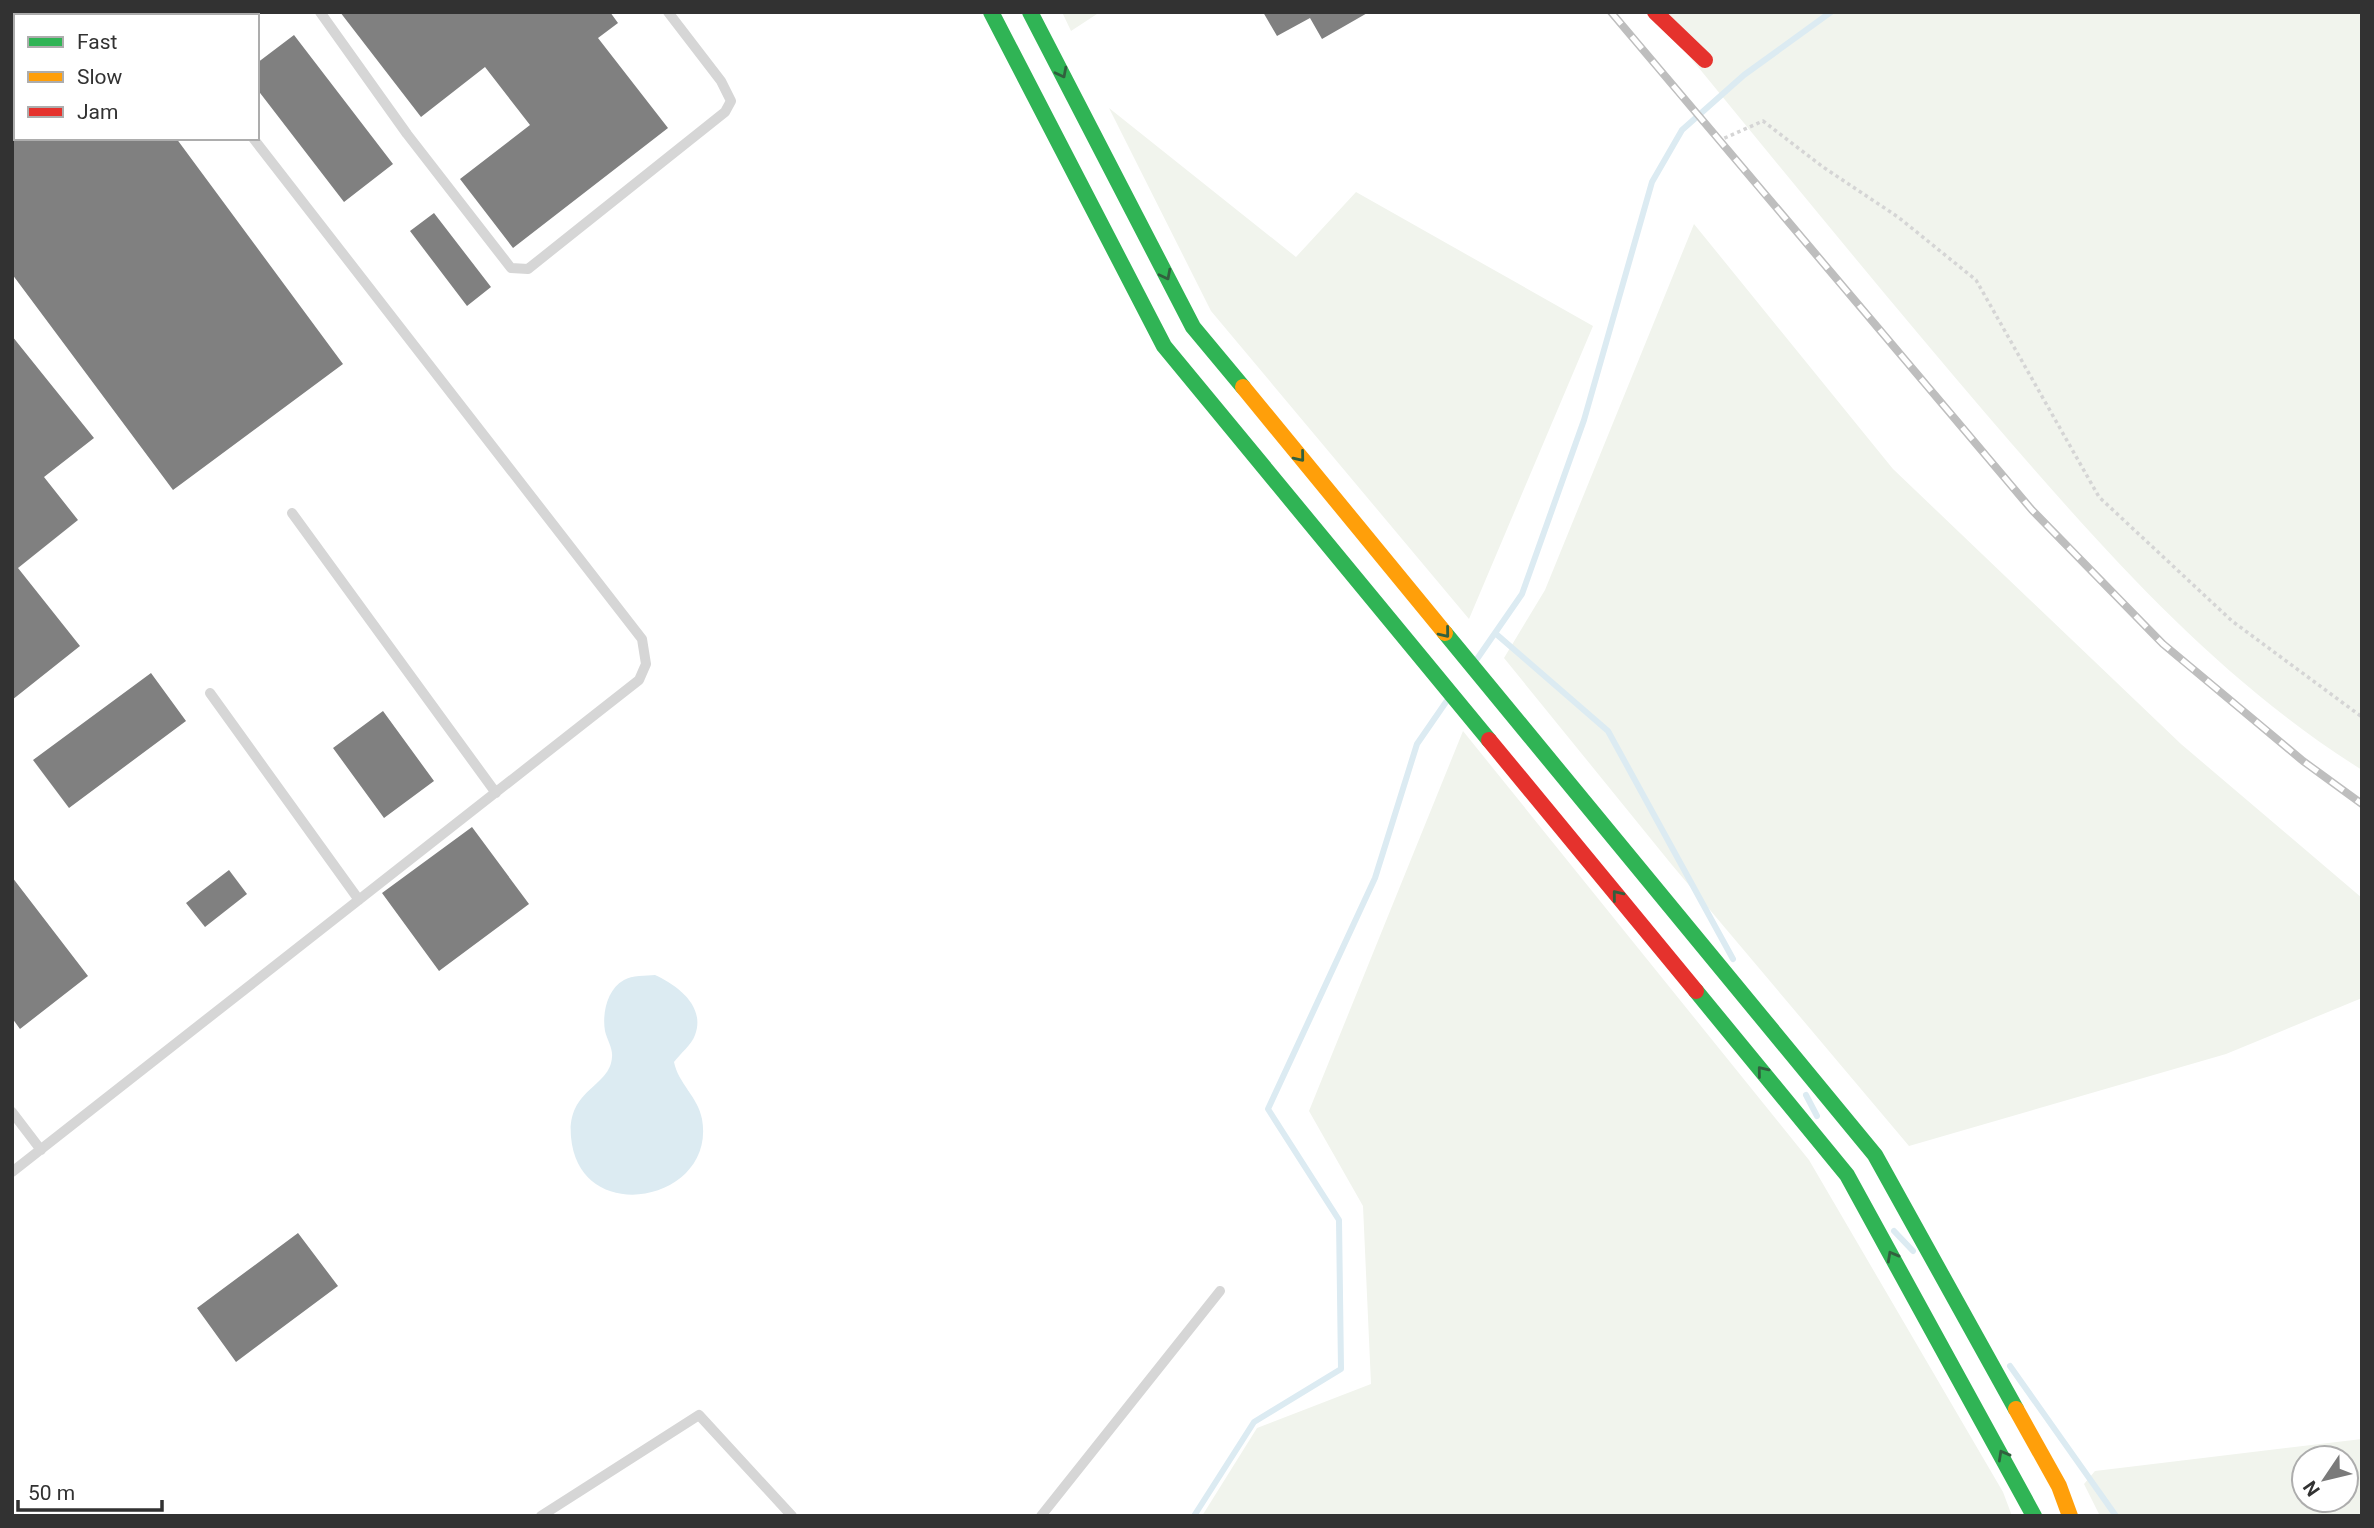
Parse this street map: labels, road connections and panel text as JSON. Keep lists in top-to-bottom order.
{
  "legend": ["Fast", "Slow", "Jam"],
  "scale_bar": "50 m",
  "north": "bottom left"
}
